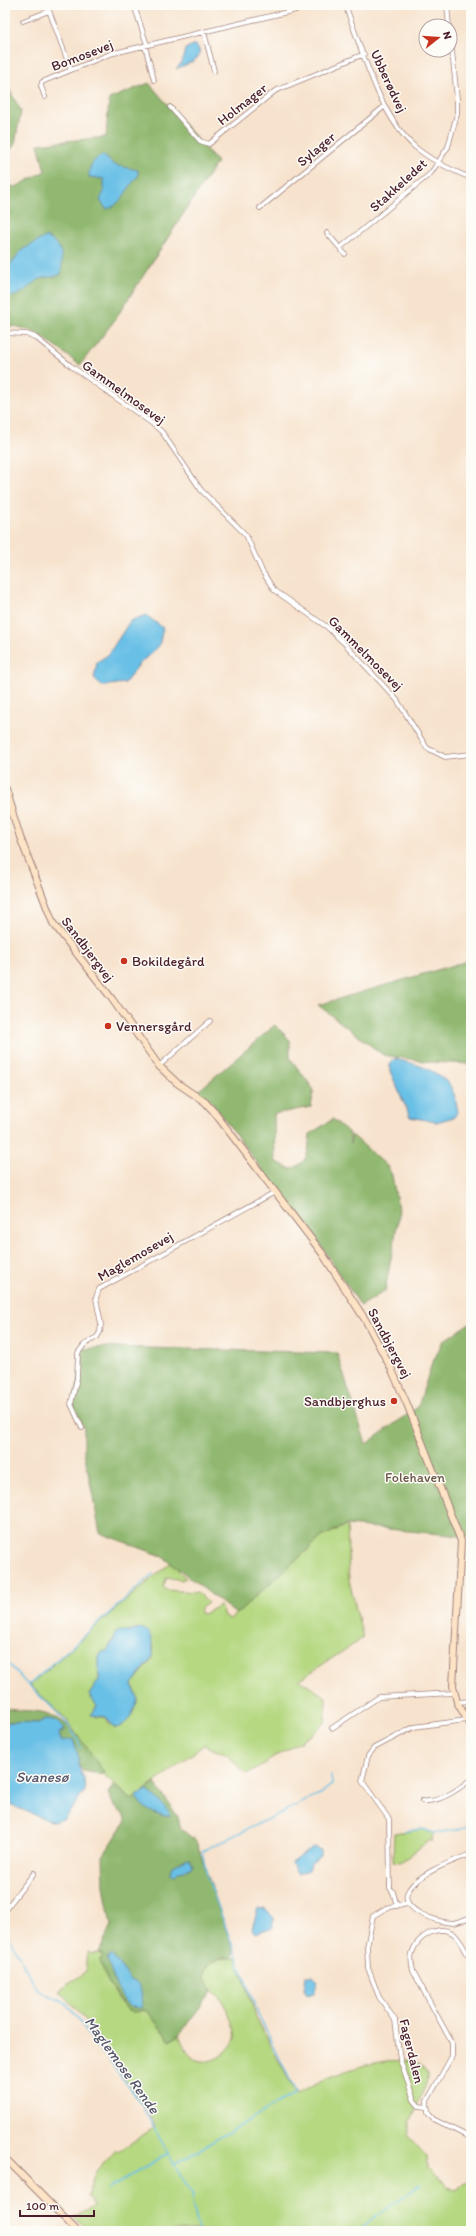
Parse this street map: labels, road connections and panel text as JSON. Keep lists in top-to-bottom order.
{
  "streets": {
    "street": [
      "Bomosevej",
      "Ubberødvej",
      "Holmager",
      "Sylager",
      "Stakkeledet",
      "Gammelmosevej",
      "Sandbjergvej",
      "Maglemosevej",
      "Fagerdalen"
    ]
  },
  "crossings": [
    ["Ubberødvej", "Holmager"],
    ["Ubberødvej", "Sylager"],
    ["Ubberødvej", "Stakkeledet"],
    ["Sandbjergvej", "Maglemosevej"]
  ],
  "water": ["Svanesø", "Maglemose Rende"],
  "parks": ["Folehaven"],
  "places": ["Bokildegård", "Vennersgård", "Sandbjerghus"],
  "scale_bar": "100 m",
  "north": "right"
}
